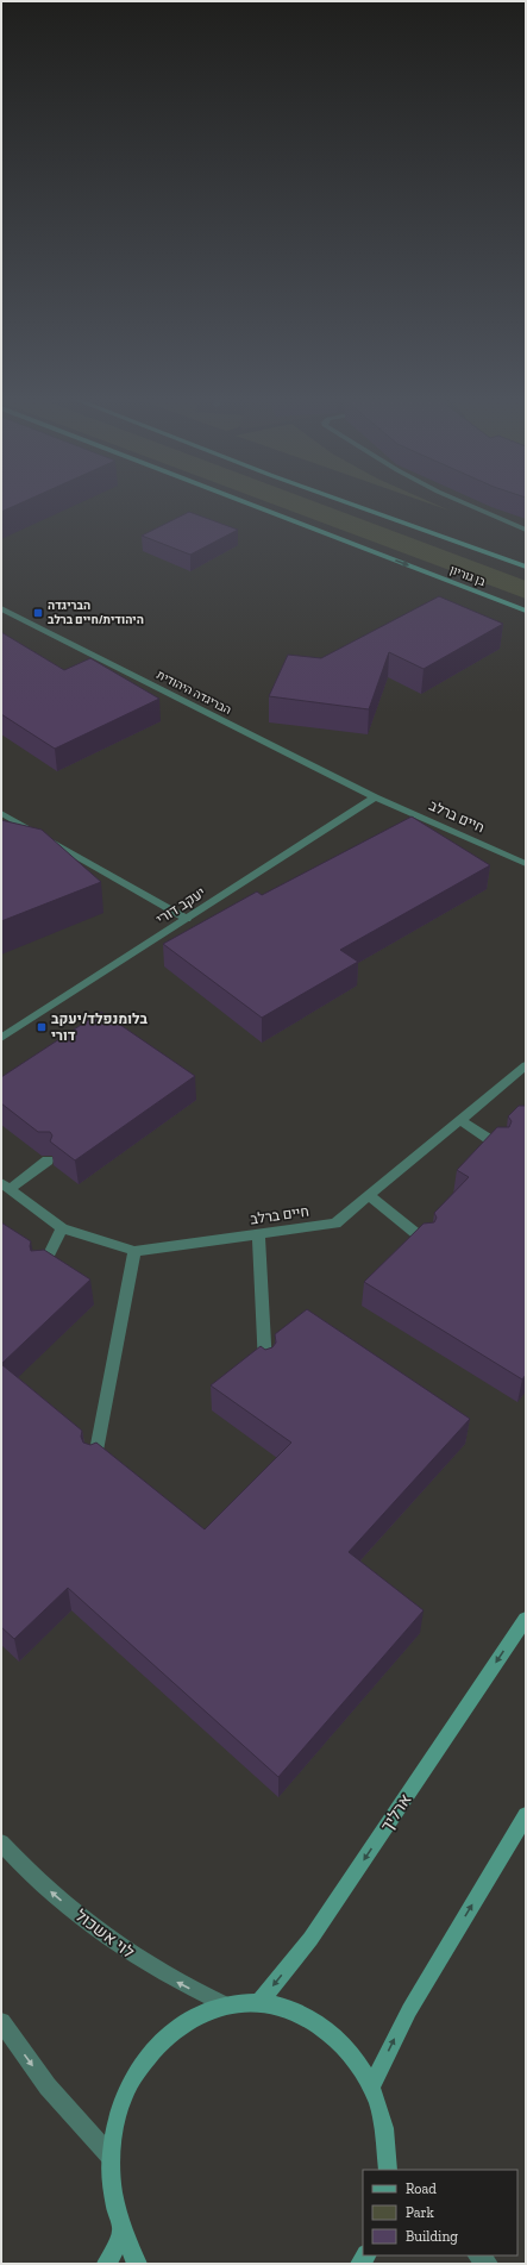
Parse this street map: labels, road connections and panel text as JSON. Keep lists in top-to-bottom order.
{
  "streets": {
    "main road": ["בן גוריון", "ארליך"],
    "street": [
      "הבריגדה היהודית",
      "חיים ברלב",
      "יעקב דורי",
      "לוי אשכול"
    ]
  },
  "crossings": [
    ["הבריגדה היהודית", "חיים ברלב"],
    ["הבריגדה היהודית", "יעקב דורי"],
    ["חיים ברלב", "יעקב דורי"]
  ],
  "one_way": ["ארליך", "לוי אשכול"],
  "places": {
    "transit": ["הבריגדה היהודית/חיים ברלב", "בלומנפלד/יעקב דורי"]
  },
  "legend": ["Road", "Park", "Building"]
}
